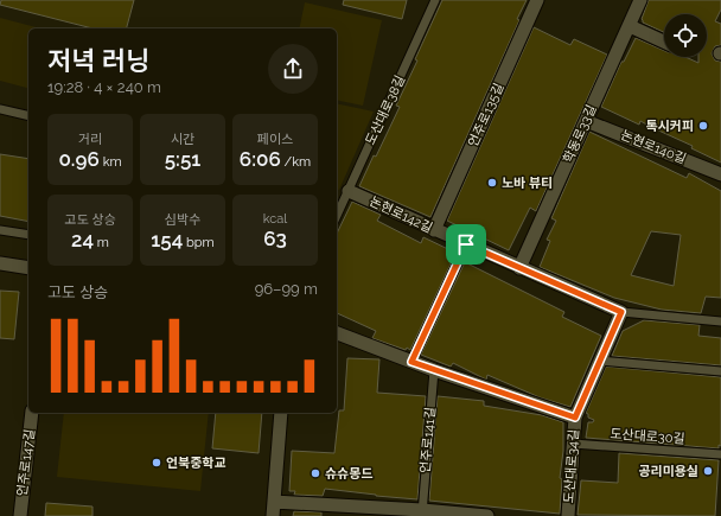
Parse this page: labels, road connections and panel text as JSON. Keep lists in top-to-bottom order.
{
  "streets": {
    "street": [
      "언주로135길",
      "학동로33길",
      "논현로140길",
      "논현로142길",
      "언주로147길",
      "도산대로34길"
    ],
    "lane": ["도산대로38길", "도산대로30길", "언주로141길"]
  },
  "crossings": [
    ["도산대로38길", "논현로142길"],
    ["언주로135길", "논현로142길"],
    ["학동로33길", "논현로140길"],
    ["학동로33길", "논현로142길"],
    ["논현로142길", "도산대로34길"],
    ["도산대로30길", "도산대로34길"]
  ],
  "places": [
    "톡시커피",
    "노바 뷰티",
    "언북중학교",
    "공리미용실",
    "슈슈몽드"
  ],
  "page": {
    "heading": ["저녁 러닝", "19:28 · 4 × 240 m"],
    "stats": [
      ["거리", "0.96 km"],
      ["시간", "5:51"],
      ["페이스", "6:06 /km"],
      ["고도 상승", "24 m"],
      ["심박수", "154 bpm"],
      ["kcal", "63"]
    ],
    "chart": ["고도 상승", "96–99 m"]
  }
}
